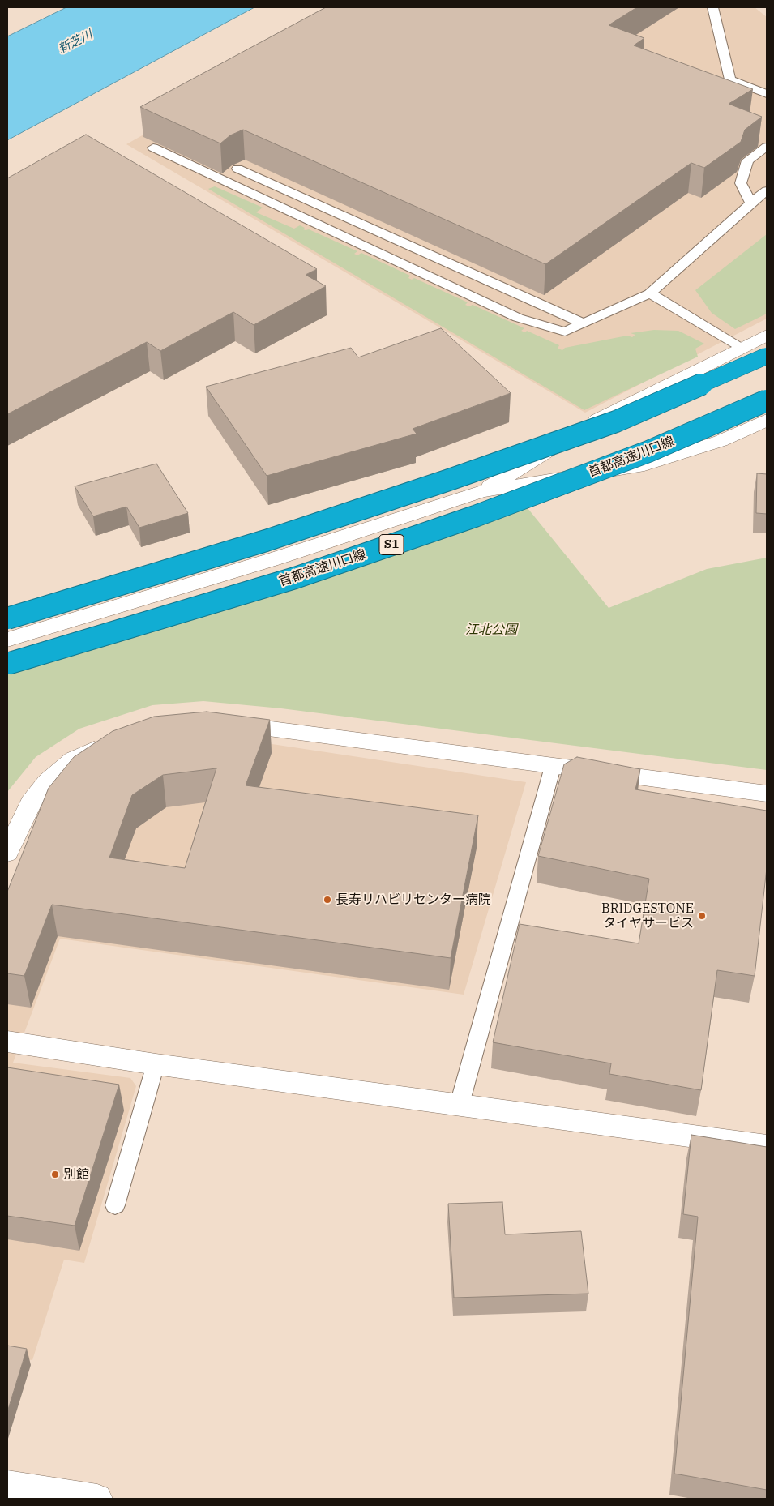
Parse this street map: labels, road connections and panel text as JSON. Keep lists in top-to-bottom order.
{
  "streets": {
    "highway": ["首都高速川口線", "S1"]
  },
  "water": ["新芝川"],
  "parks": ["江北公園"],
  "places": ["長寿リハビリセンター病院", "BRIDGESTONE タイヤサービス", "別館"]
}
